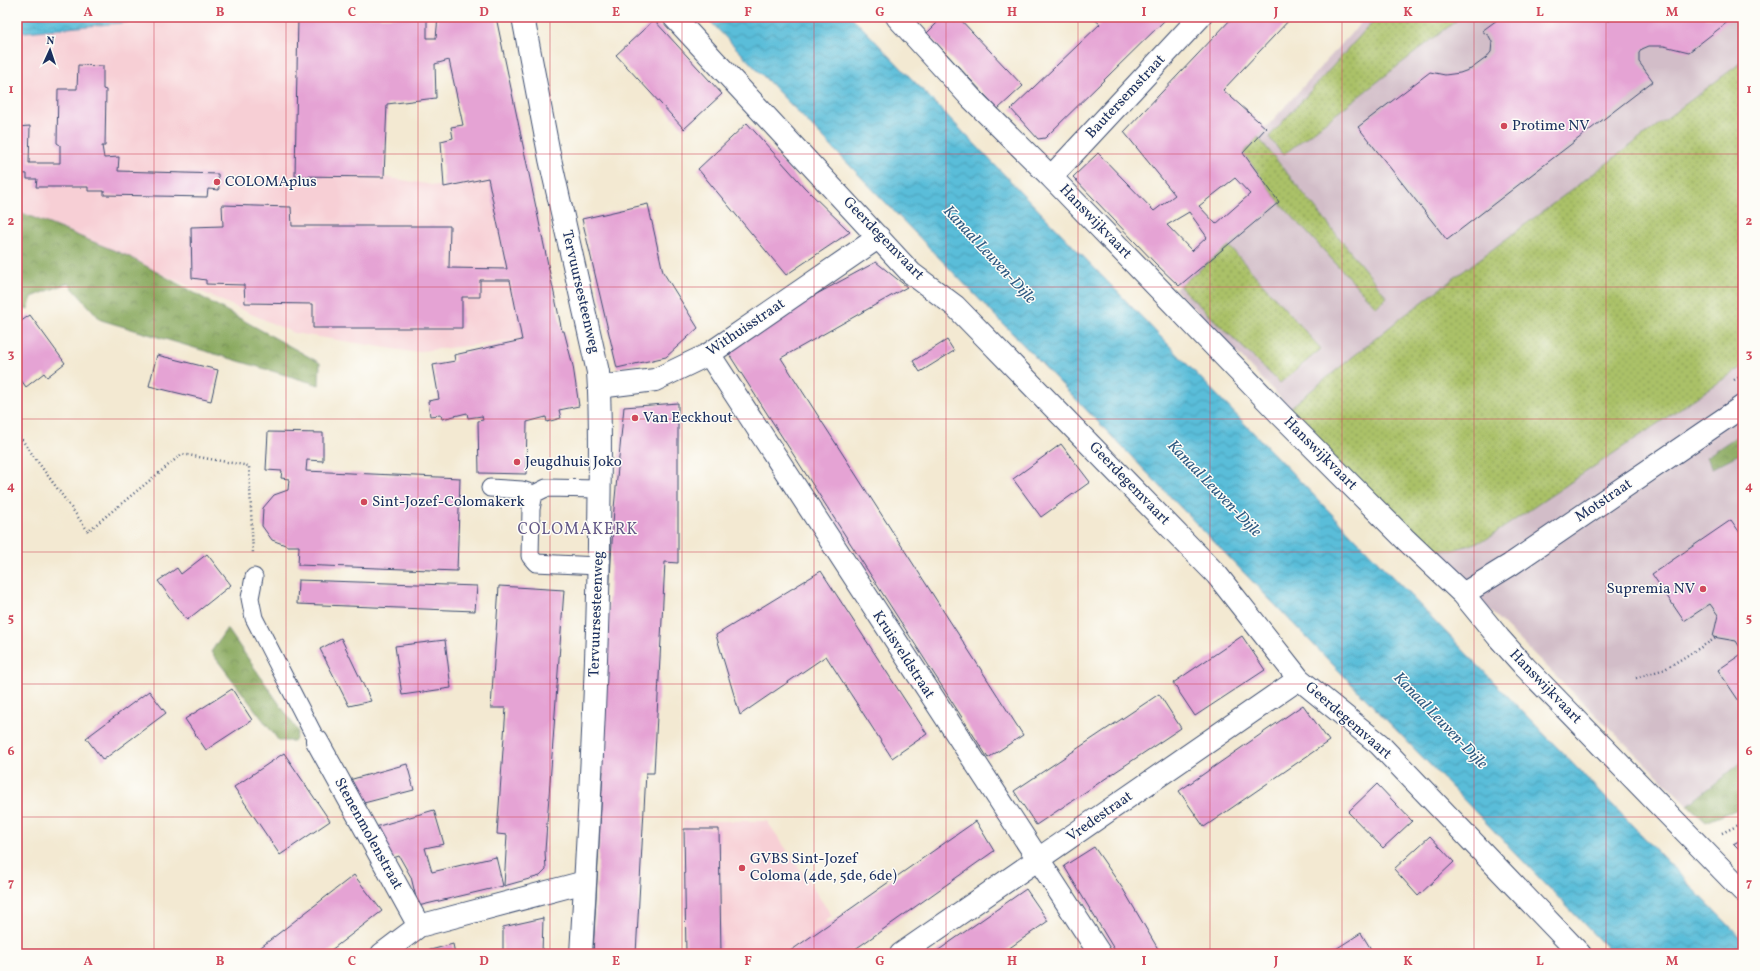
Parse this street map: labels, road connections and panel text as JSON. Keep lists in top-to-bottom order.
{
  "streets": {
    "street": [
      "Bautersemstraat",
      "Hanswijkvaart",
      "Geerdegemvaart",
      "Tervuursesteenweg",
      "Withuisstraat",
      "Motstraat",
      "Kruisveldstraat",
      "Vredestraat",
      "Stenenmolenstraat"
    ]
  },
  "crossings": [
    ["Bautersemstraat", "Hanswijkvaart"],
    ["Hanswijkvaart", "Motstraat"],
    ["Geerdegemvaart", "Withuisstraat"],
    ["Geerdegemvaart", "Vredestraat"],
    ["Tervuursesteenweg", "Withuisstraat"],
    ["Withuisstraat", "Kruisveldstraat"],
    ["Kruisveldstraat", "Vredestraat"]
  ],
  "districts": ["COLOMAKERK"],
  "water": ["Kanaal Leuven-Dijle"],
  "places": [
    "Protime NV",
    "COLOMAplus",
    "Van Eeckhout",
    "Jeugdhuis Joko",
    "Sint-Jozef-Colomakerk",
    "Supremia NV",
    "GVBS Sint-Jozef Coloma (4de, 5de, 6de)"
  ],
  "north": "top",
  "grid": {
    "columns": [
      "A",
      "B",
      "C",
      "D",
      "E",
      "F",
      "G",
      "H",
      "I",
      "J",
      "K",
      "L",
      "M"
    ],
    "rows": [
      "1",
      "2",
      "3",
      "4",
      "5",
      "6",
      "7"
    ]
  }
}
